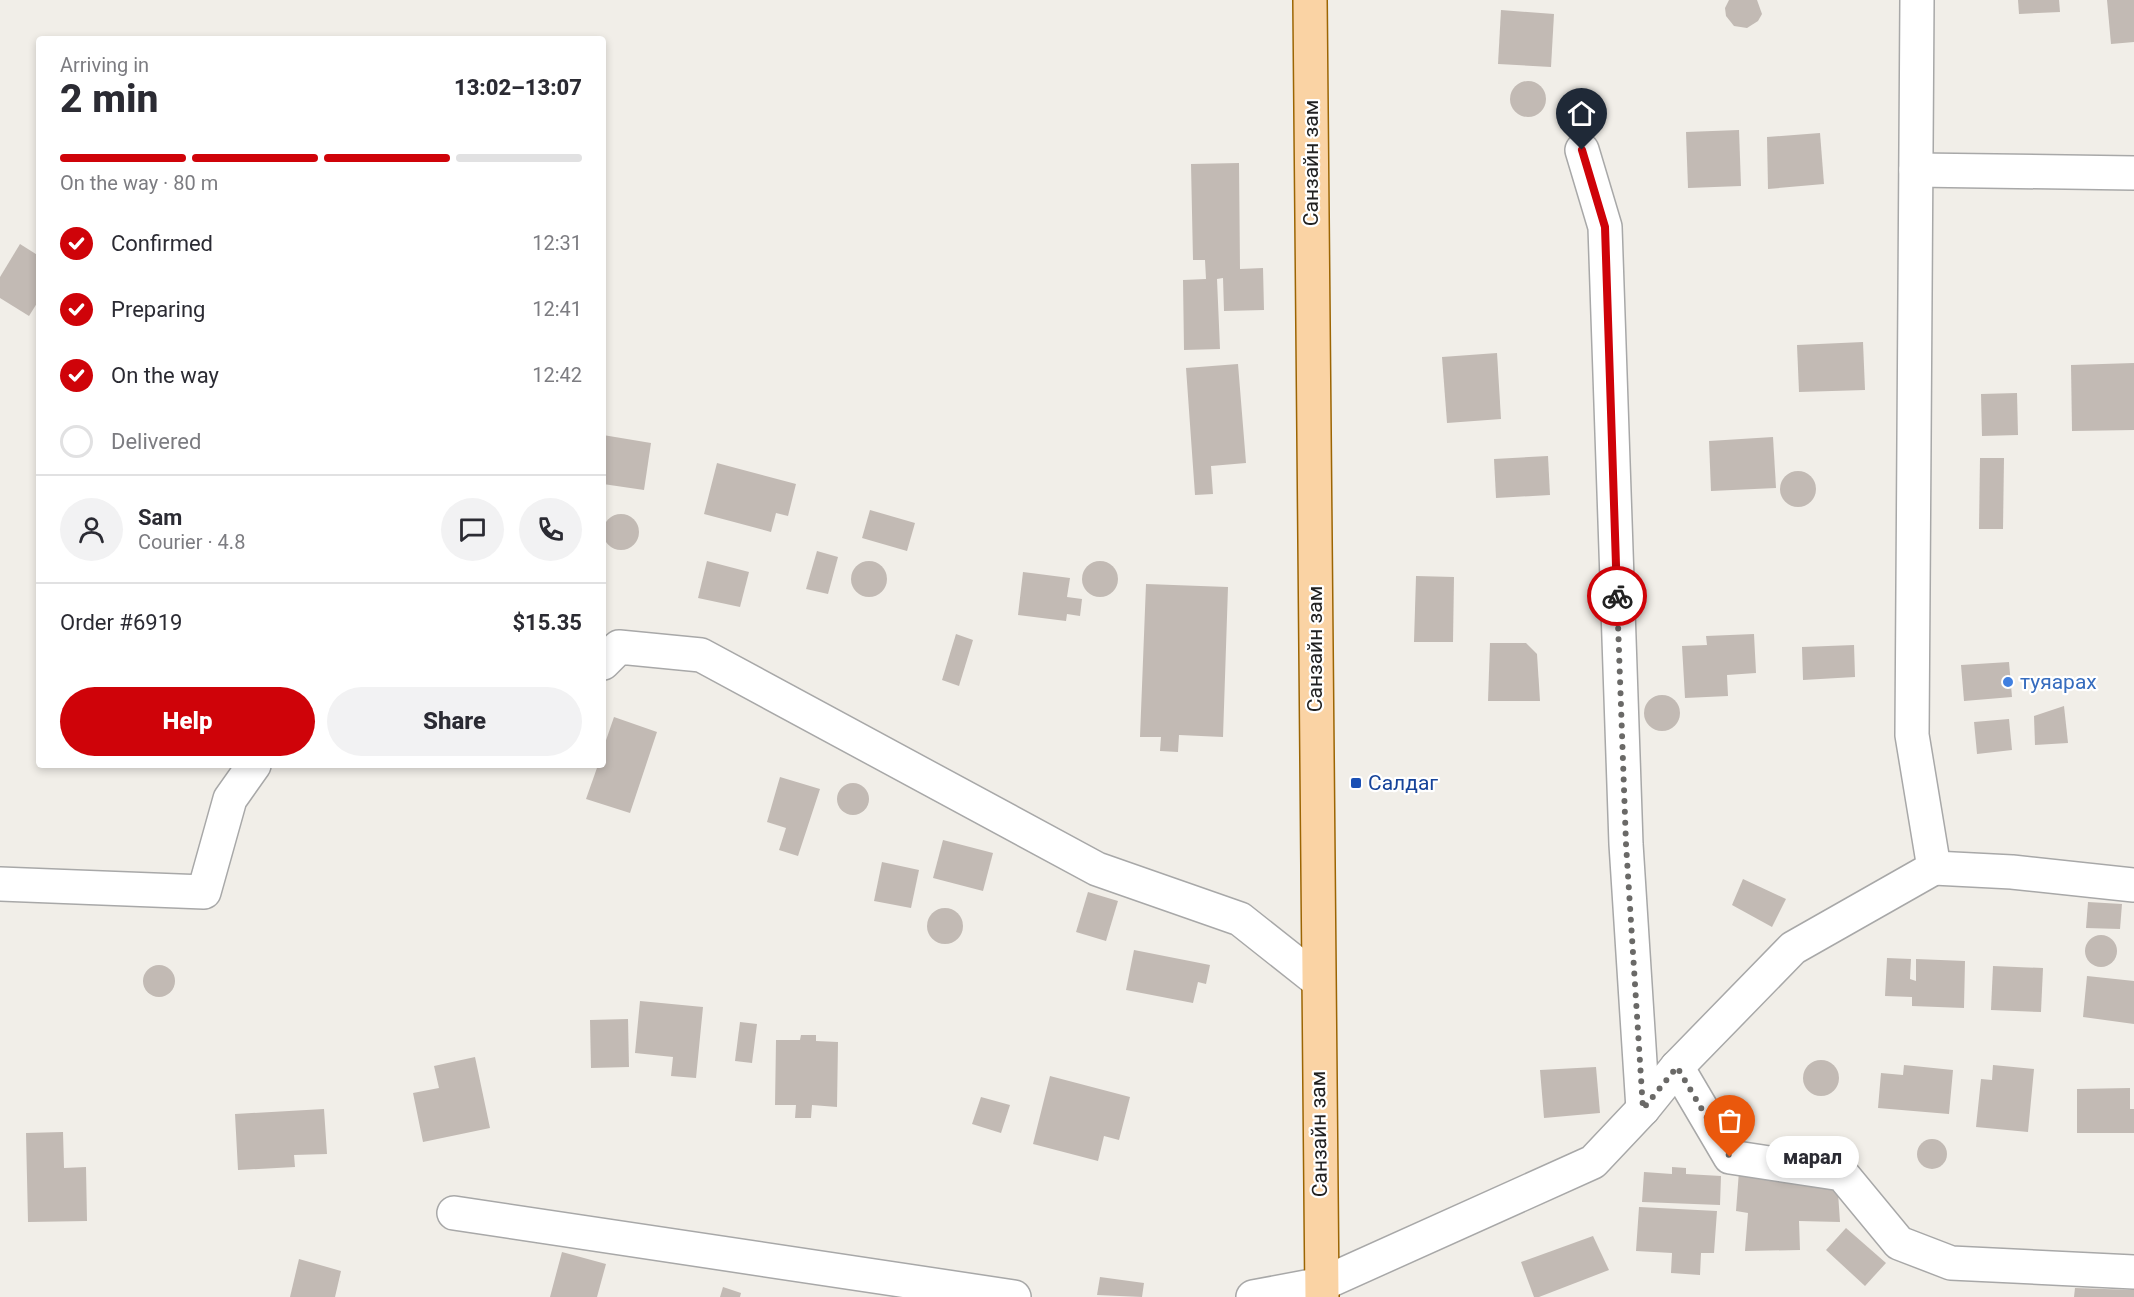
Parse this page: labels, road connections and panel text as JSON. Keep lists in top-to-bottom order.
{
  "streets": {
    "main road": ["Санзайн зам"]
  },
  "places": {
    "other": ["туяарах", "марал"],
    "transit": ["Салдаг"]
  },
  "page": {
    "heading": ["2 min", "Arriving in", "13:02–13:07"],
    "panel": [
      "Sam",
      "Courier · 4.8",
      "Order #6919",
      "$15.35"
    ],
    "bar": "On the way · 80 m",
    "list": [
      ["Confirmed", "12:31"],
      ["Preparing", "12:41"],
      ["On the way", "12:42"],
      "Delivered"
    ],
    "buttons": ["Help", "Share"],
    "bubble": "марал"
  }
}
